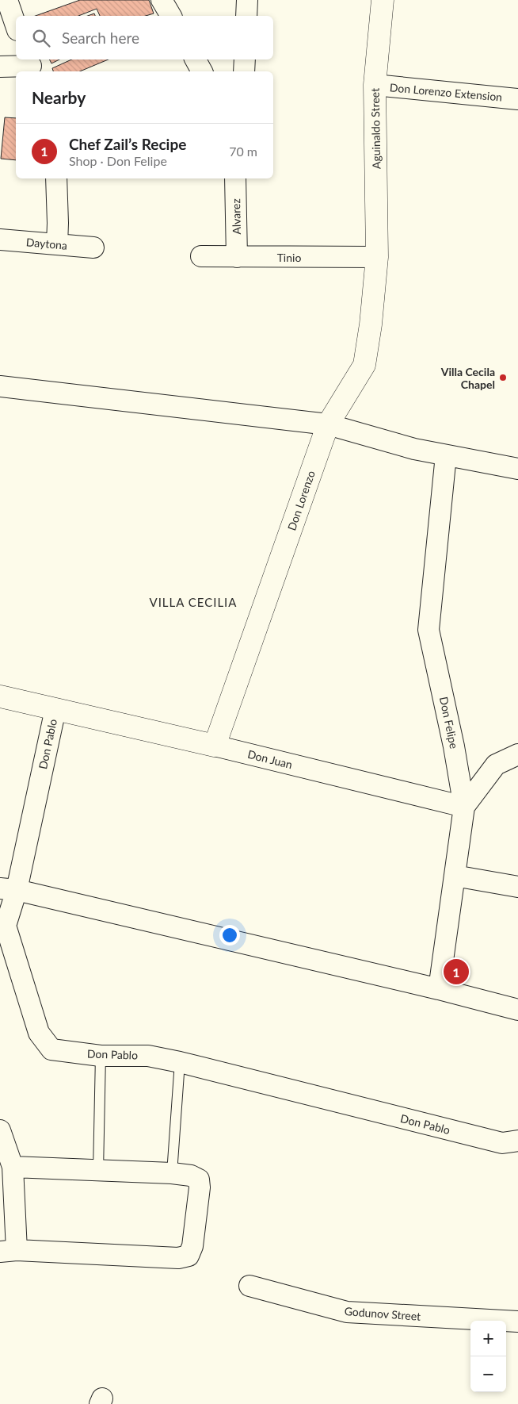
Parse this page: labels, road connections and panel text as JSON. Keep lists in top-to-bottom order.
{
  "streets": {
    "street": [
      "Don Lorenzo Extension",
      "Aguinaldo Street",
      "Alvarez",
      "Daytona",
      "Tinio",
      "Don Lorenzo",
      "Don Felipe",
      "Don Pablo",
      "Don Juan",
      "Godunov Street"
    ]
  },
  "crossings": [
    ["Don Lorenzo Extension", "Aguinaldo Street"],
    ["Aguinaldo Street", "Tinio"],
    ["Aguinaldo Street", "Don Lorenzo"],
    ["Alvarez", "Tinio"],
    ["Tinio", "Don Lorenzo"],
    ["Don Lorenzo", "Don Juan"],
    ["Don Felipe", "Don Juan"],
    ["Don Pablo", "Don Juan"]
  ],
  "districts": ["VILLA CECILIA"],
  "places": ["Villa Cecila Chapel"],
  "page": {
    "search": "Search here",
    "heading": "Nearby",
    "list": [
      {
        "mark": "1",
        "name": "Chef Zail’s Recipe",
        "note": "Shop · Don Felipe",
        "value": "70 m"
      }
    ],
    "pins": "1",
    "map_buttons": ["+", "−"]
  }
}
